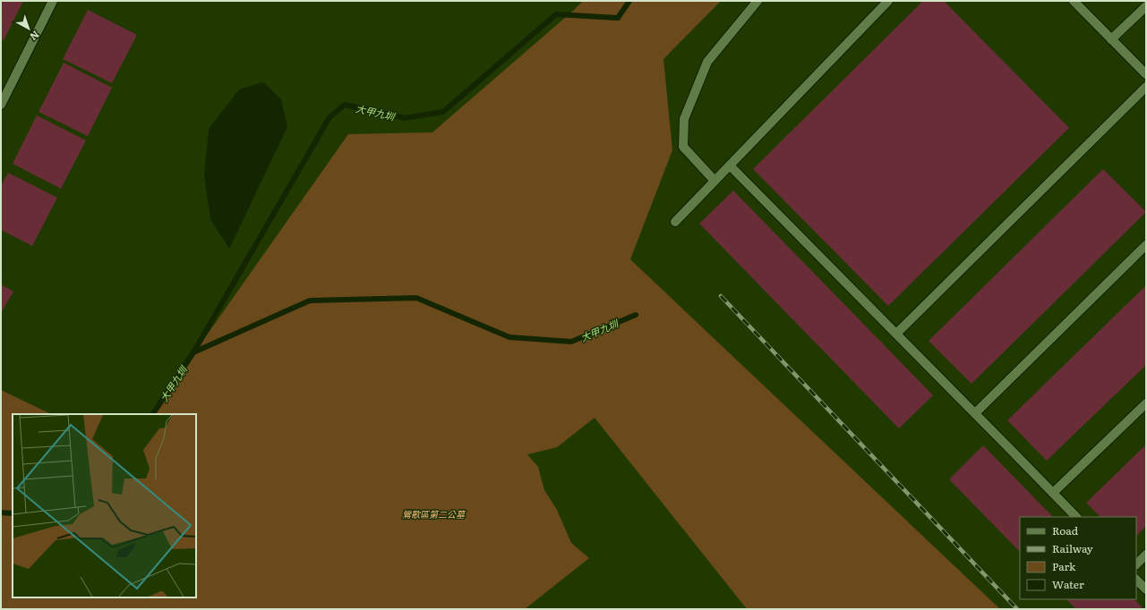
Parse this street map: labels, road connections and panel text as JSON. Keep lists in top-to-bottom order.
{
  "water": ["大甲九圳"],
  "parks": ["鶯歌區第二公墓"],
  "legend": [
    "Road",
    "Railway",
    "Park",
    "Water"
  ],
  "north": "bottom right"
}
